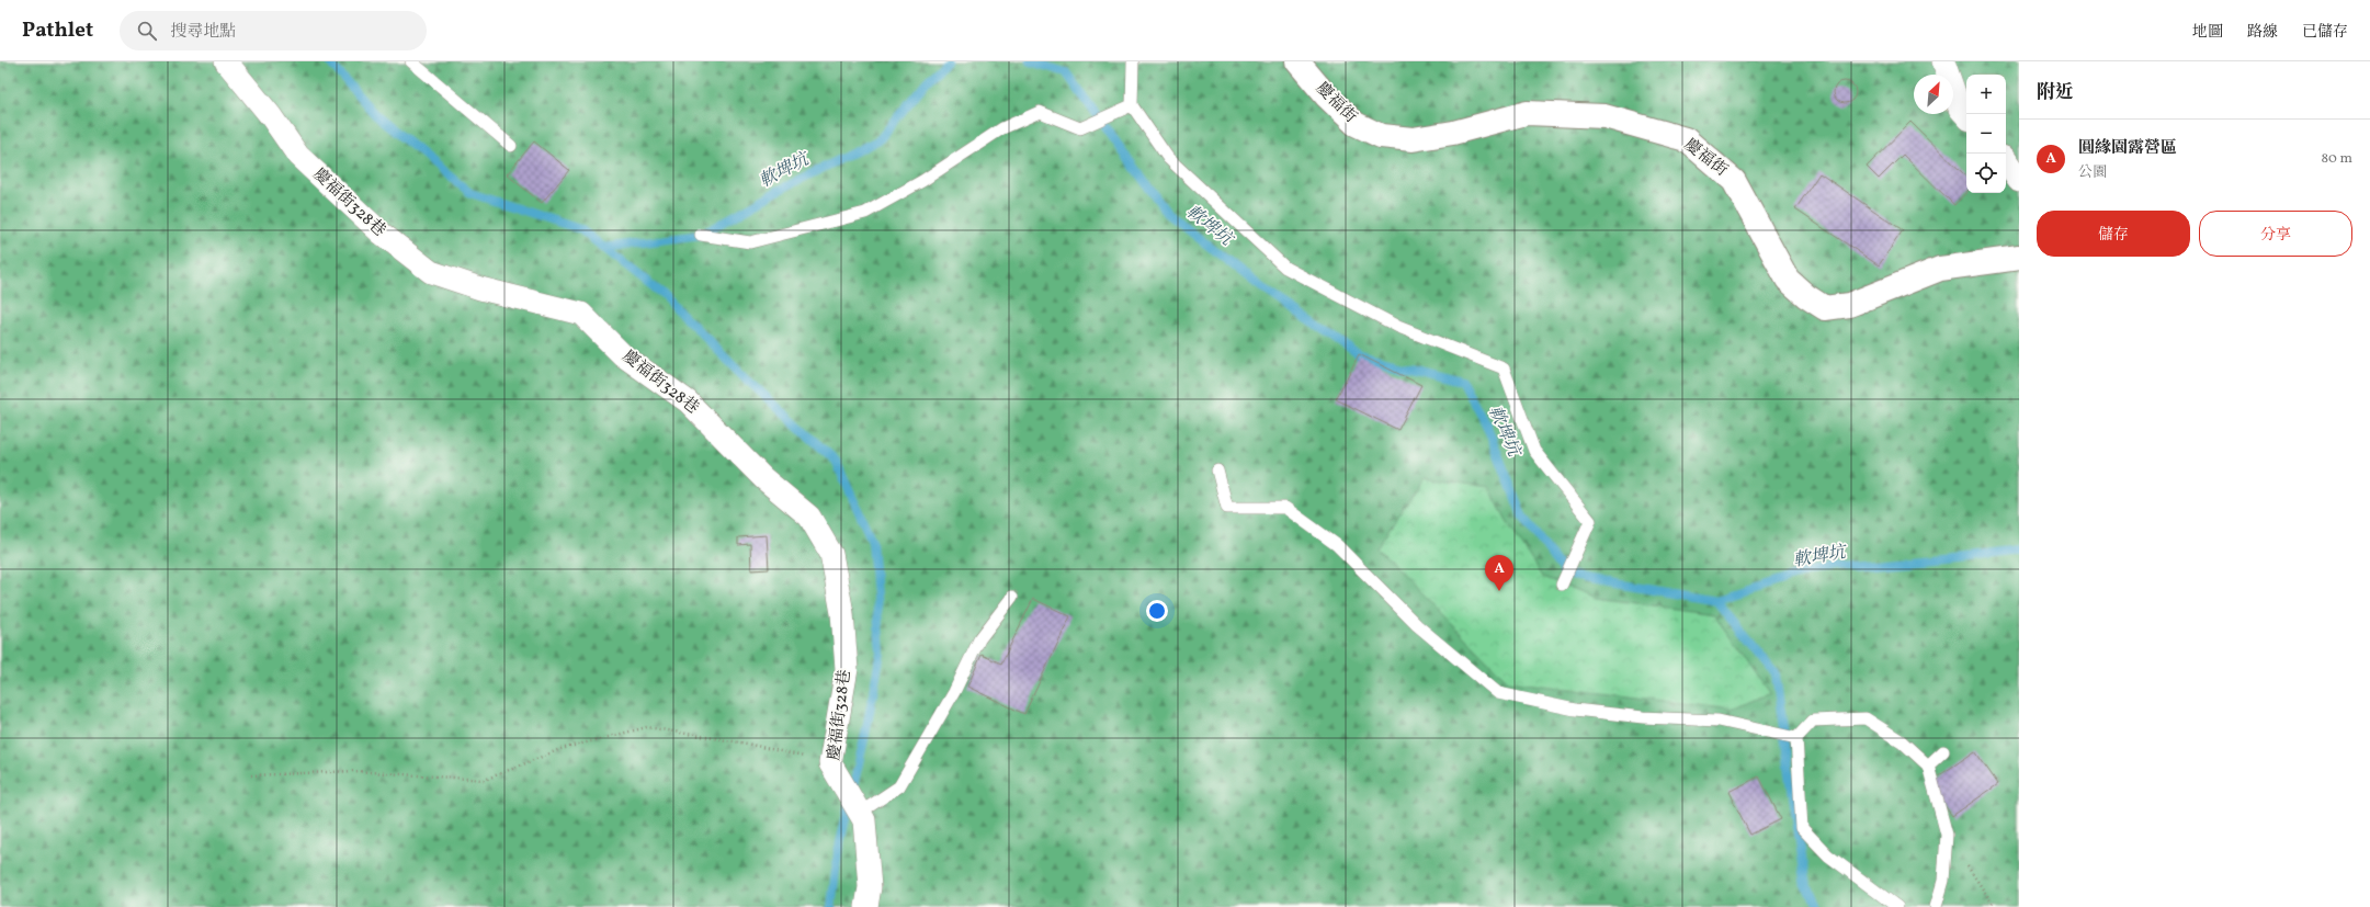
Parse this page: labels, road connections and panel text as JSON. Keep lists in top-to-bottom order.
{
  "streets": {
    "street": ["慶福街", "慶福街328巷"]
  },
  "water": ["軟埤坑"],
  "north": "top right",
  "page": {
    "header": "Pathlet",
    "search": "搜尋地點",
    "nav": ["地圖", "路線", "已儲存"],
    "heading": "附近",
    "map_buttons": ["+", "−"],
    "list": [
      {
        "mark": "A",
        "name": "圓緣園露營區",
        "note": "公園",
        "value": "80 m"
      }
    ],
    "buttons": ["儲存", "分享"],
    "pins": "A"
  }
}
